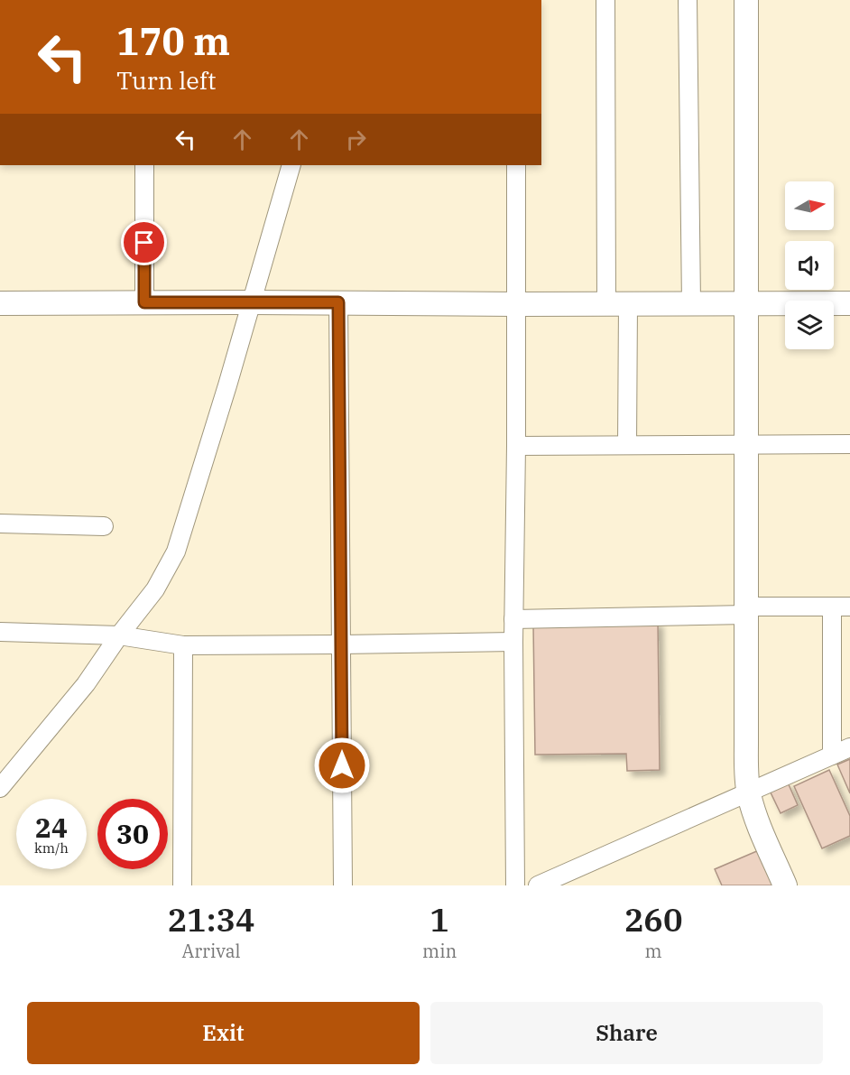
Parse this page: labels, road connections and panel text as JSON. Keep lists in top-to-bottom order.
{
  "north": "right",
  "page": {
    "turn": ["170 m", "Turn left"],
    "speed": "24 km/h",
    "limit": "30",
    "eta": [
      "21:34",
      "Arrival",
      "1",
      "min",
      "260",
      "m"
    ],
    "buttons": ["Exit", "Share"]
  }
}
